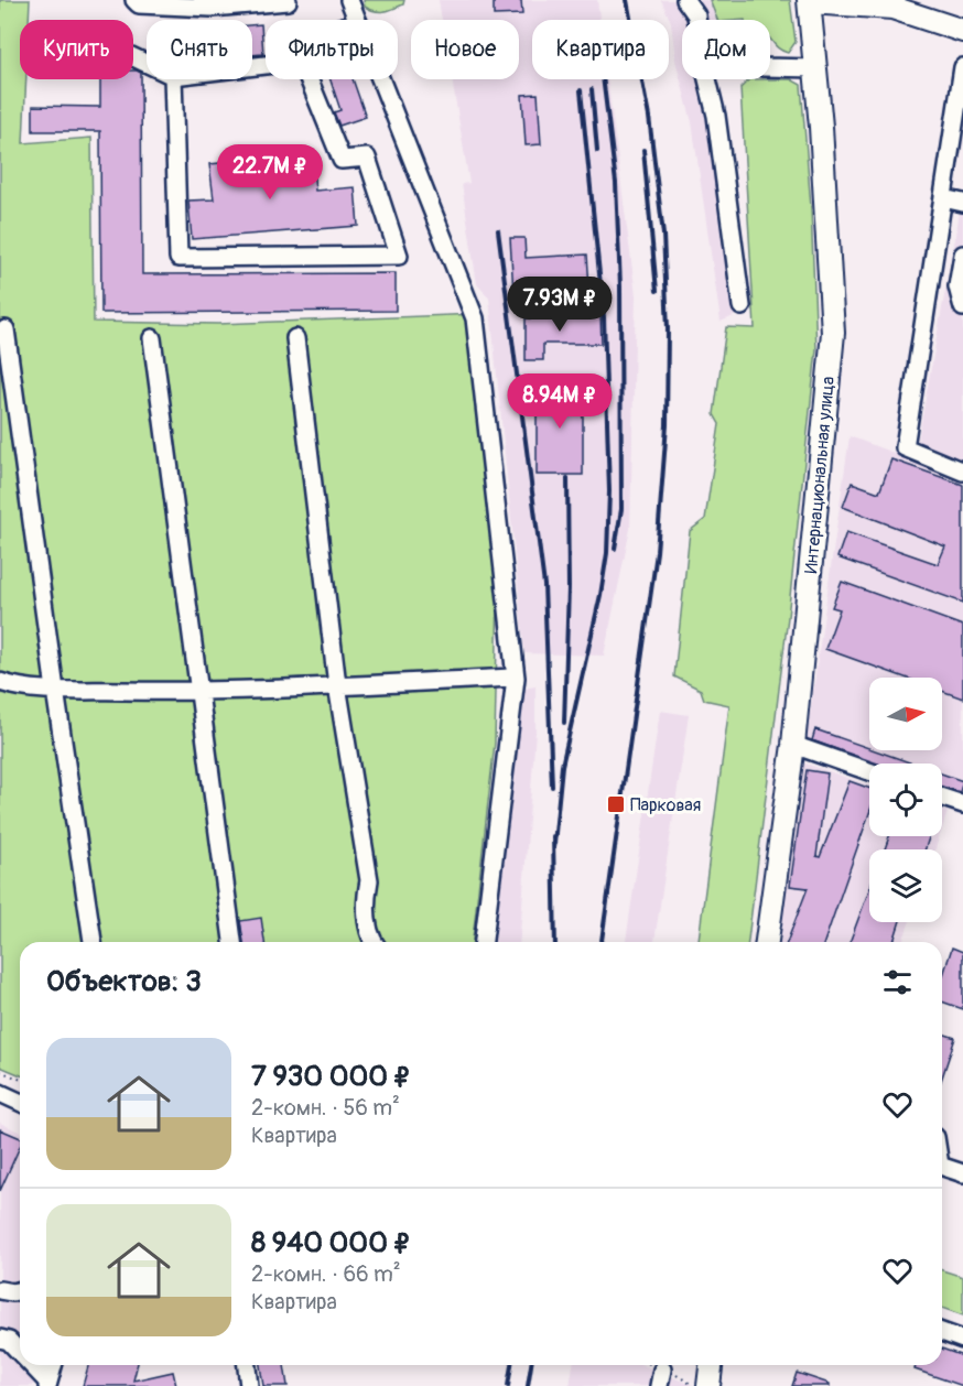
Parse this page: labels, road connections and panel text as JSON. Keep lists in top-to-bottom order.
{
  "streets": {
    "main road": ["Интернациональная улица"]
  },
  "places": {
    "transit": ["Парковая"]
  },
  "north": "right",
  "page": {
    "chip": [
      "Купить",
      "Снять",
      "Фильтры",
      "Новое",
      "Квартира",
      "Дом"
    ],
    "price": ["22.7M ₽", "7.93M ₽", "8.94M ₽"],
    "heading": "Объектов: 3",
    "list": [
      {
        "name": "7 930 000 ₽",
        "note": "2-комн. · 56 m² · Квартира"
      },
      {
        "name": "8 940 000 ₽",
        "note": "2-комн. · 66 m² · Квартира"
      }
    ]
  }
}
